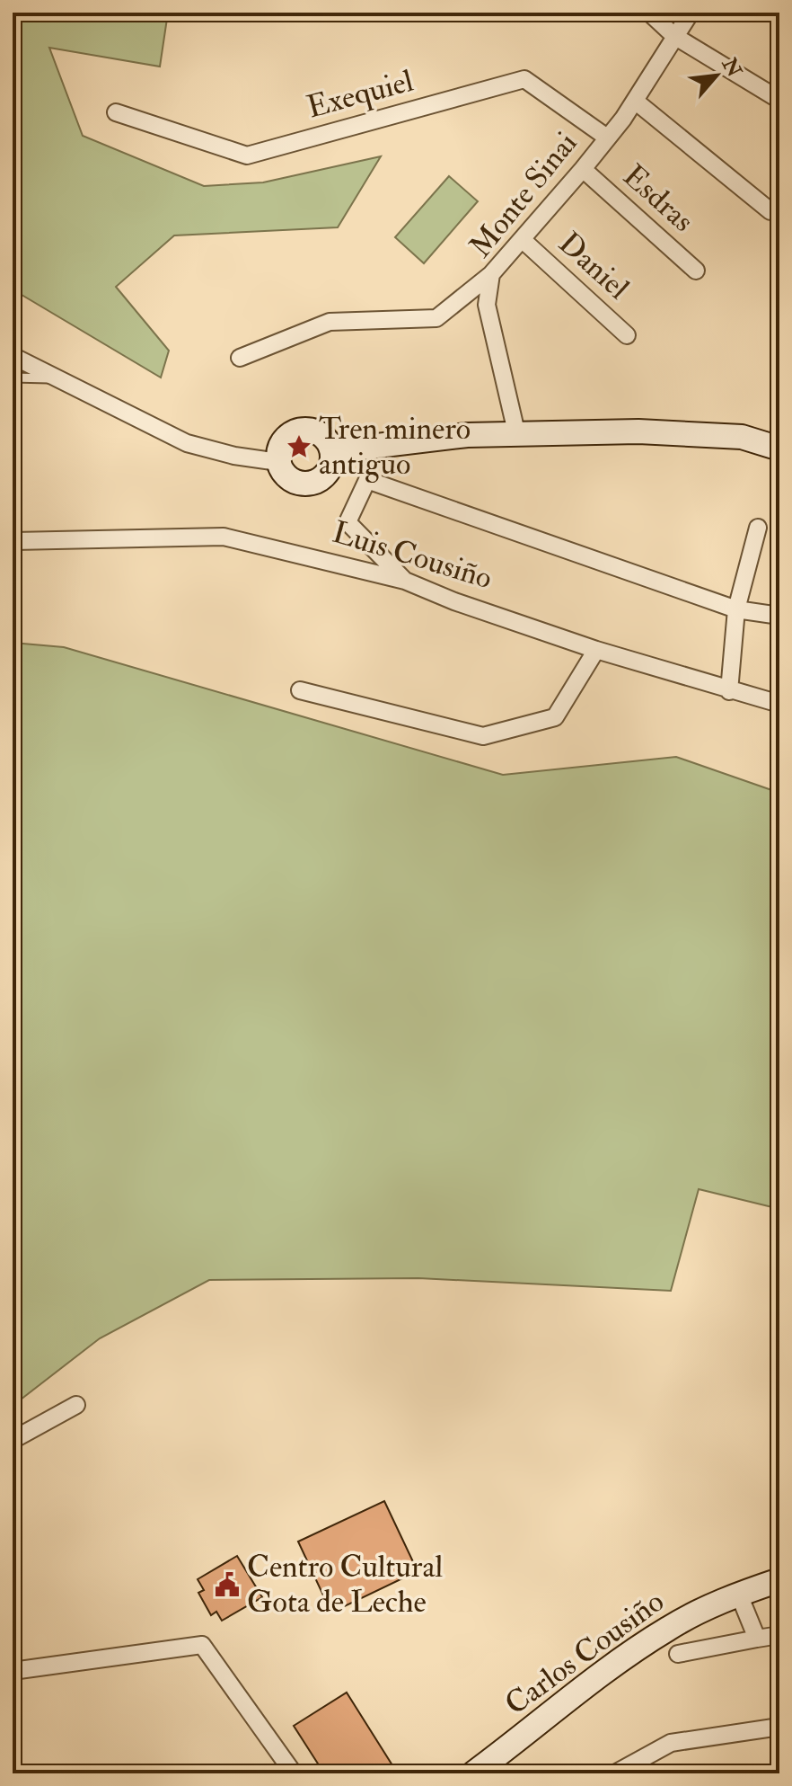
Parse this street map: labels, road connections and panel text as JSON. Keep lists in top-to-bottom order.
{
  "streets": {
    "street": [
      "Exequiel",
      "Monte Sinai",
      "Esdras",
      "Daniel",
      "Luis Cousiño",
      "Carlos Cousiño"
    ]
  },
  "crossings": [
    ["Exequiel", "Monte Sinai"],
    ["Monte Sinai", "Esdras"],
    ["Monte Sinai", "Daniel"]
  ],
  "places": {
    "place": ["Tren minero antiguo"],
    "public building": ["Centro Cultural Gota de Leche"]
  },
  "north": "top right"
}
